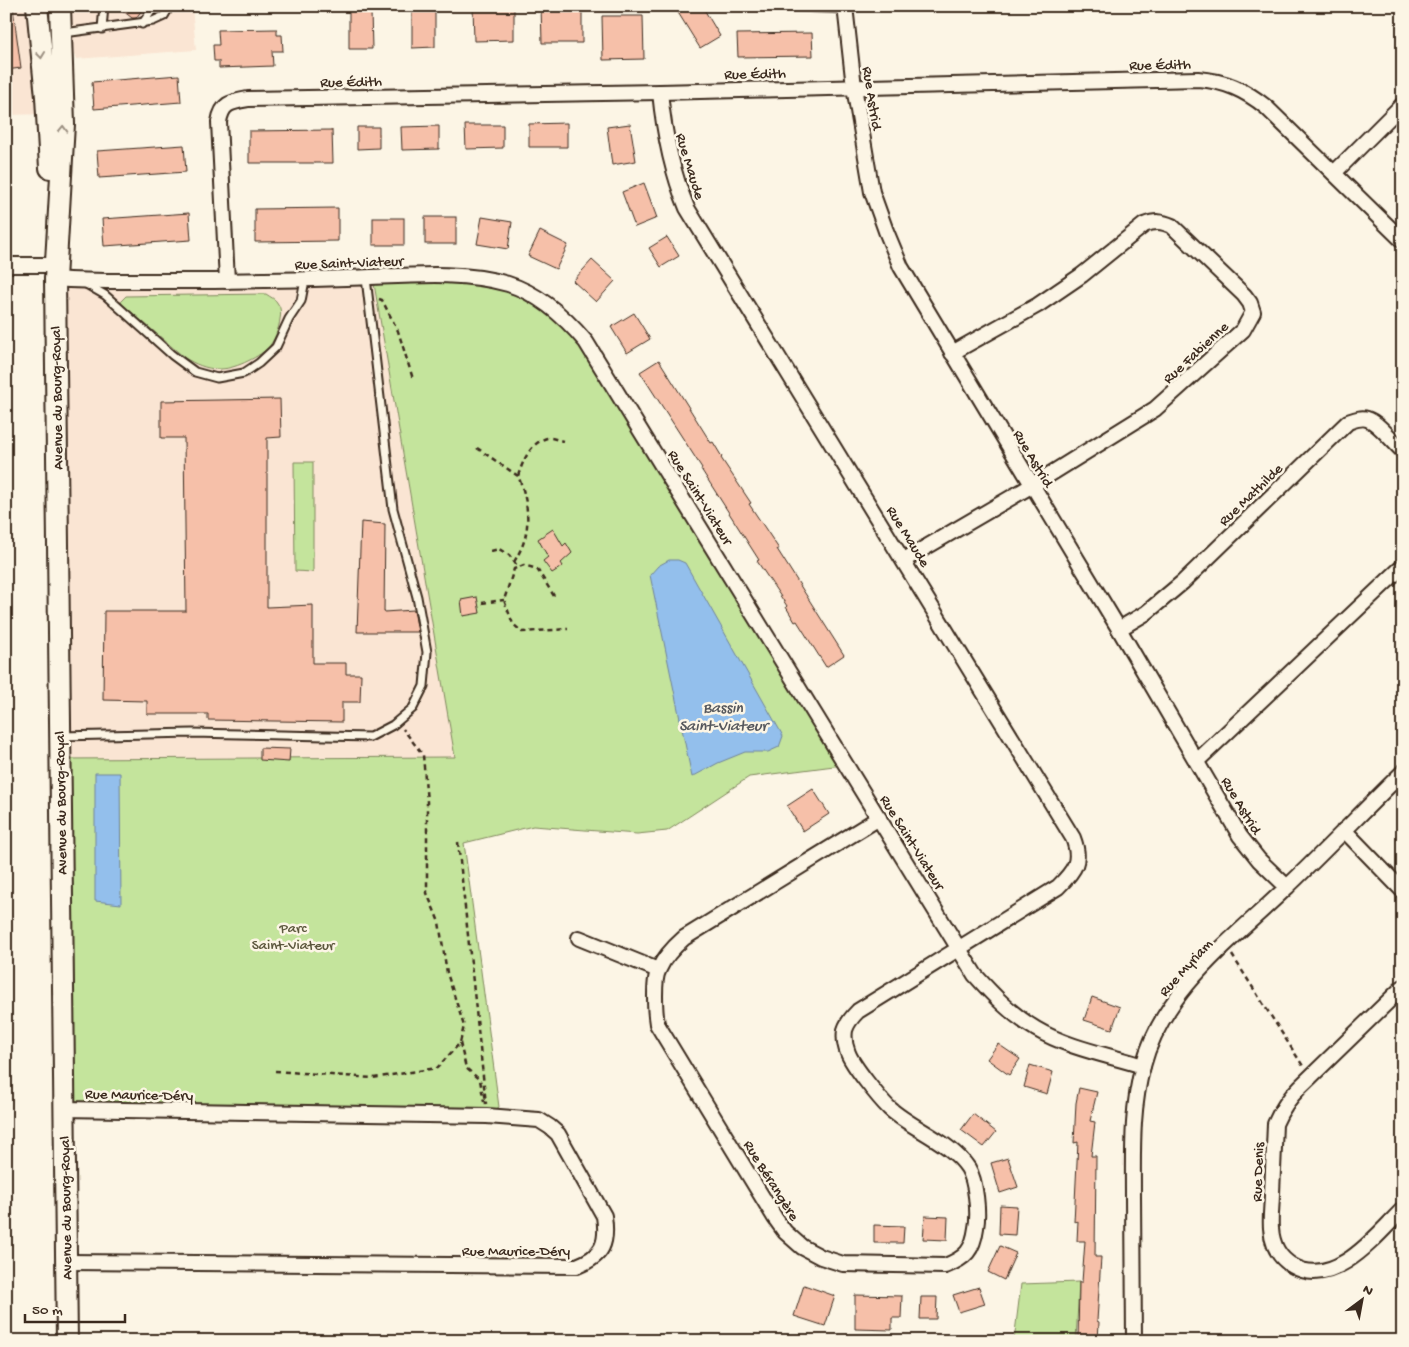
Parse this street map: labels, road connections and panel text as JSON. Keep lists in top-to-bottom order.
{
  "streets": {
    "main road": ["Avenue du Bourg-Royal"],
    "street": [
      "Rue Édith",
      "Rue Astrid",
      "Rue Maude",
      "Rue Saint-Viateur",
      "Rue Fabienne",
      "Rue Mathilde",
      "Rue Myriam",
      "Rue Maurice-Déry",
      "Rue Denis",
      "Rue Bérangère"
    ]
  },
  "crossings": [
    ["Rue Édith", "Rue Astrid"],
    ["Rue Édith", "Rue Maude"],
    ["Rue Édith", "Rue Saint-Viateur"],
    ["Rue Astrid", "Rue Fabienne"],
    ["Rue Astrid", "Rue Mathilde"],
    ["Rue Astrid", "Rue Myriam"],
    ["Rue Maude", "Rue Saint-Viateur"],
    ["Rue Maude", "Rue Fabienne"],
    ["Rue Maude", "Rue Bérangère"],
    ["Rue Saint-Viateur", "Avenue du Bourg-Royal"],
    ["Rue Saint-Viateur", "Rue Myriam"],
    ["Rue Saint-Viateur", "Rue Bérangère"],
    ["Avenue du Bourg-Royal", "Rue Maurice-Déry"]
  ],
  "water": ["Bassin Saint-Viateur"],
  "parks": ["Parc Saint-Viateur"],
  "scale_bar": "50 m",
  "north": "top right"
}
